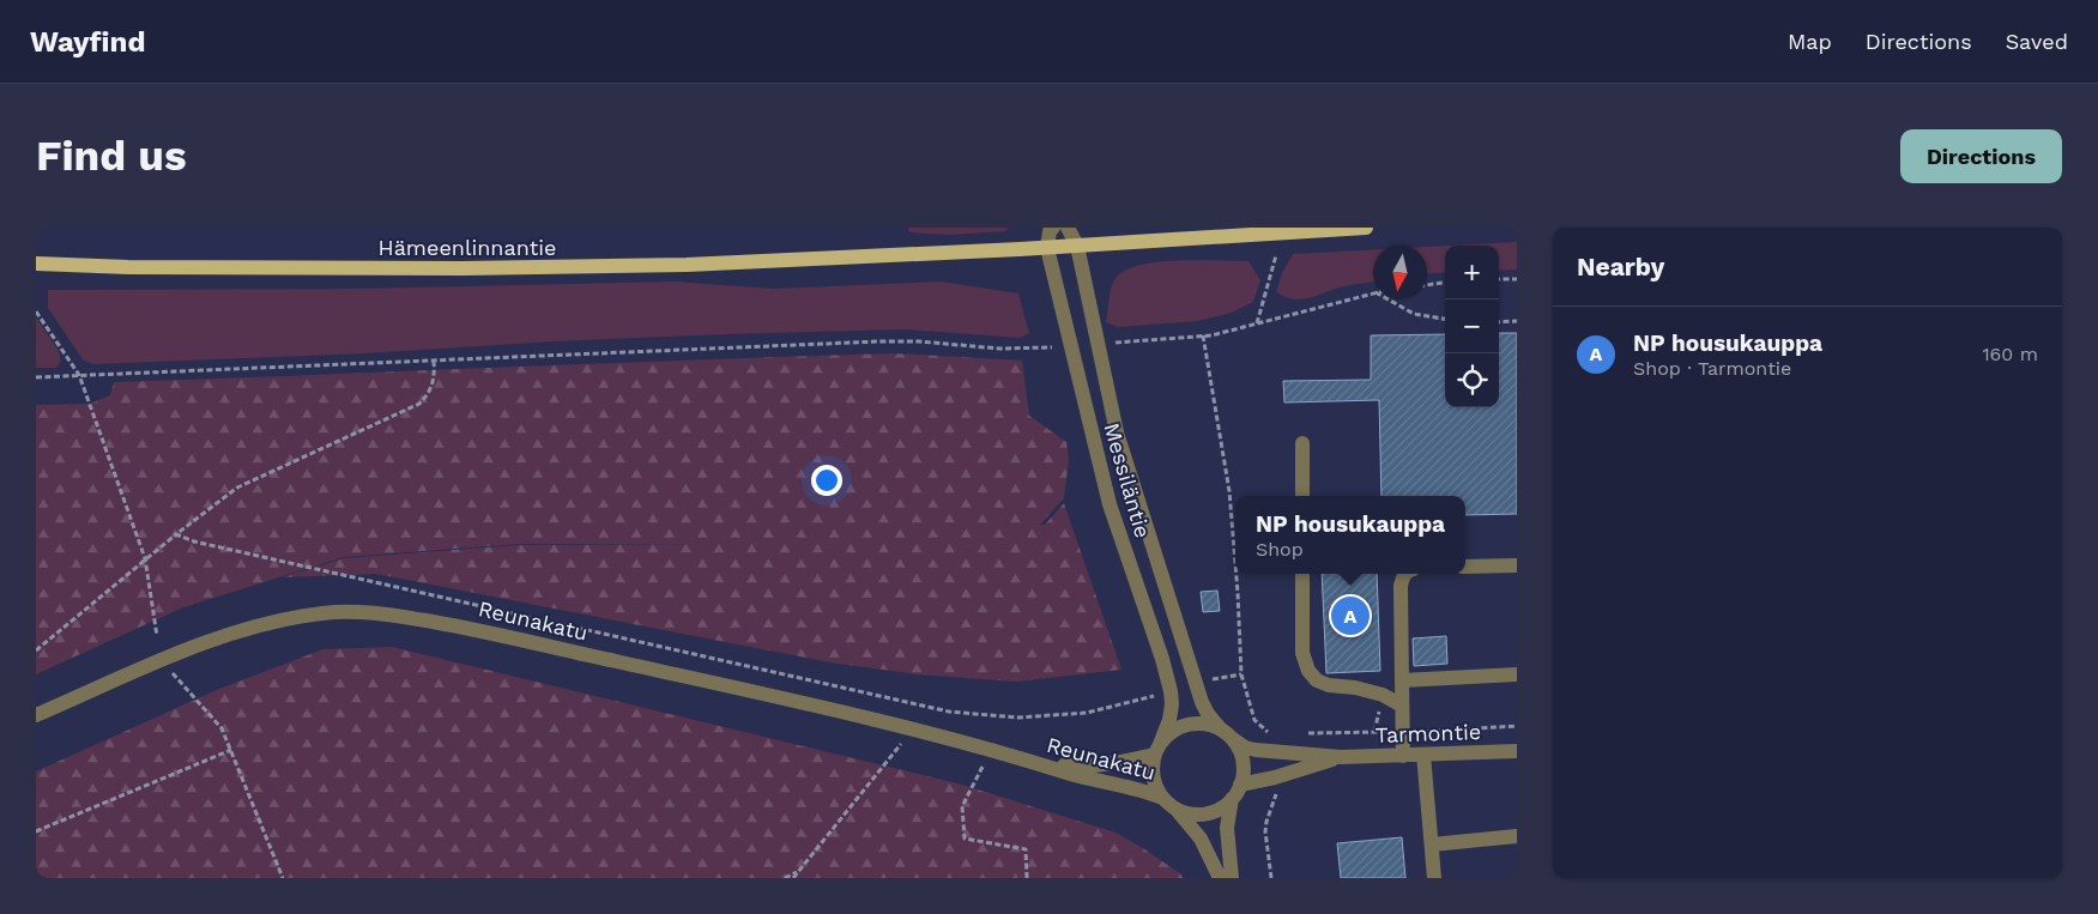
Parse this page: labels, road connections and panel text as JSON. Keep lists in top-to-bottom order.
{
  "streets": {
    "main road": ["Hämeenlinnantie"],
    "street": ["Messiläntie", "Reunakatu", "Tarmontie"]
  },
  "crossings": [
    ["Hämeenlinnantie", "Messiläntie"],
    ["Messiläntie", "Reunakatu"],
    ["Messiläntie", "Tarmontie"],
    ["Reunakatu", "Tarmontie"]
  ],
  "north": "bottom",
  "page": {
    "header": "Wayfind",
    "nav": ["Map", "Directions", "Saved"],
    "buttons": "Directions",
    "title": "Find us",
    "heading": "Nearby",
    "map_buttons": ["+", "−"],
    "list": [
      {
        "mark": "A",
        "name": "NP housukauppa",
        "note": "Shop · Tarmontie",
        "value": "160 m"
      }
    ],
    "popup": ["NP housukauppa", "Shop"],
    "pins": "A"
  }
}
